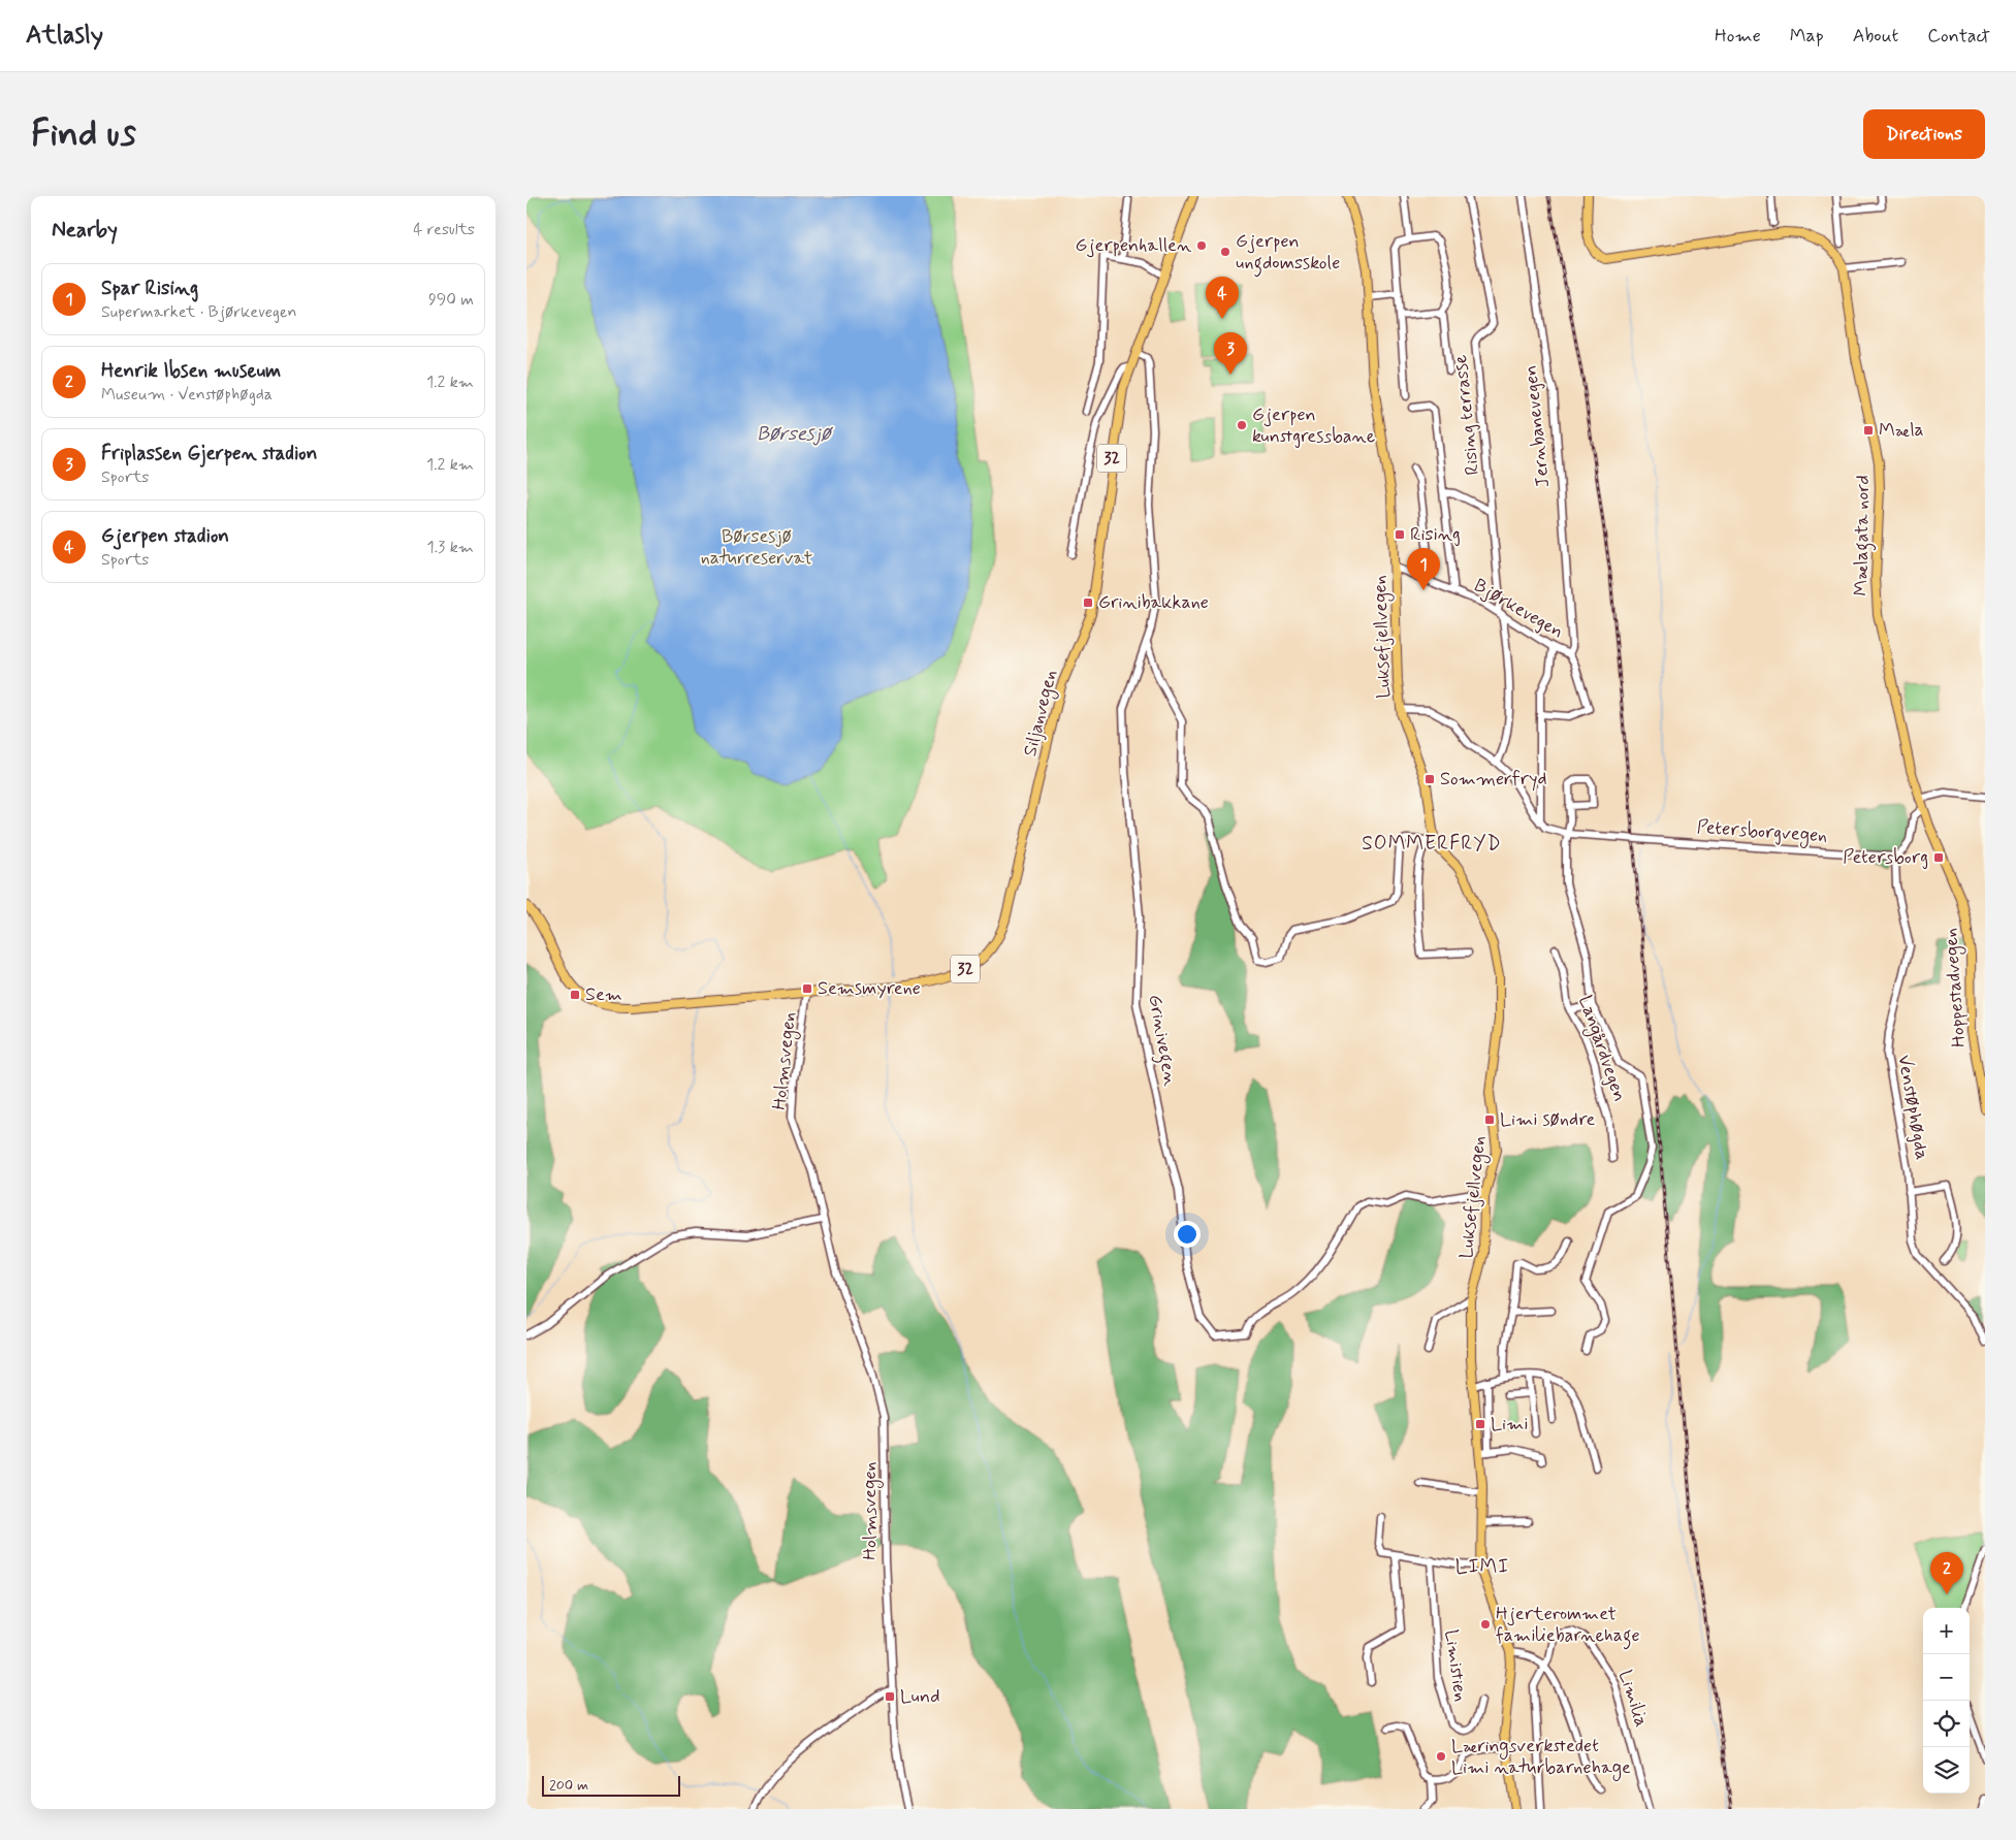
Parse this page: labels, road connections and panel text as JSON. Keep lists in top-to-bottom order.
{
  "streets": {
    "main road": [
      "32",
      "Mælagata nord",
      "Luksefjellvegen",
      "Siljanvegen",
      "Hoppestadvegen"
    ],
    "street": [
      "Rising terrasse",
      "Jernbanevegen",
      "Bjørkevegen",
      "Petersborgvegen",
      "Grinivegen",
      "Langårdvegen",
      "Holmsvegen",
      "Venstøphøgda",
      "Limistien",
      "Limilia"
    ]
  },
  "crossings": [
    ["Rising terrasse", "Bjørkevegen"],
    ["Jernbanevegen", "Bjørkevegen"],
    ["Mælagata nord", "Hoppestadvegen"],
    ["Bjørkevegen", "Luksefjellvegen"],
    ["Luksefjellvegen", "Grinivegen"],
    ["Siljanvegen", "Grinivegen"],
    ["Siljanvegen", "Holmsvegen"],
    ["Petersborgvegen", "Langårdvegen"],
    ["Petersborgvegen", "Venstøphøgda"]
  ],
  "districts": ["SOMMERFRYD", "LIMI"],
  "water": ["Børsesjø"],
  "parks": ["Børsesjø naturreservat"],
  "places": {
    "other": [
      "Gjerpenhallen",
      "Gjerpen ungdomsskole",
      "Gjerpen kunstgressbane",
      "Hjerterommet familiebarnehage",
      "Læringsverkstedet Limi naturbarnehage"
    ],
    "transit": [
      "Mæla",
      "Rising",
      "Grinibakkane",
      "Sommerfryd",
      "Petersborg",
      "Semsmyrene",
      "Sem",
      "Limi søndre",
      "Limi",
      "Lund"
    ]
  },
  "scale_bar": "200 m",
  "page": {
    "header": "Atlasly",
    "nav": [
      "Home",
      "Map",
      "About",
      "Contact"
    ],
    "buttons": "Directions",
    "title": "Find us",
    "heading": ["Nearby", "4 results"],
    "list": [
      {
        "mark": "1",
        "name": "Spar Rising",
        "note": "Supermarket · Bjørkevegen",
        "value": "990 m"
      },
      {
        "mark": "2",
        "name": "Henrik Ibsen museum",
        "note": "Museum · Venstøphøgda",
        "value": "1.2 km"
      },
      {
        "mark": "3",
        "name": "Friplassen Gjerpen stadion",
        "note": "Sports",
        "value": "1.2 km"
      },
      {
        "mark": "4",
        "name": "Gjerpen stadion",
        "note": "Sports",
        "value": "1.3 km"
      }
    ],
    "pins": [
      "4",
      "3",
      "1",
      "2"
    ],
    "map_buttons": ["+", "−"],
    "scale": "200 m"
  }
}
